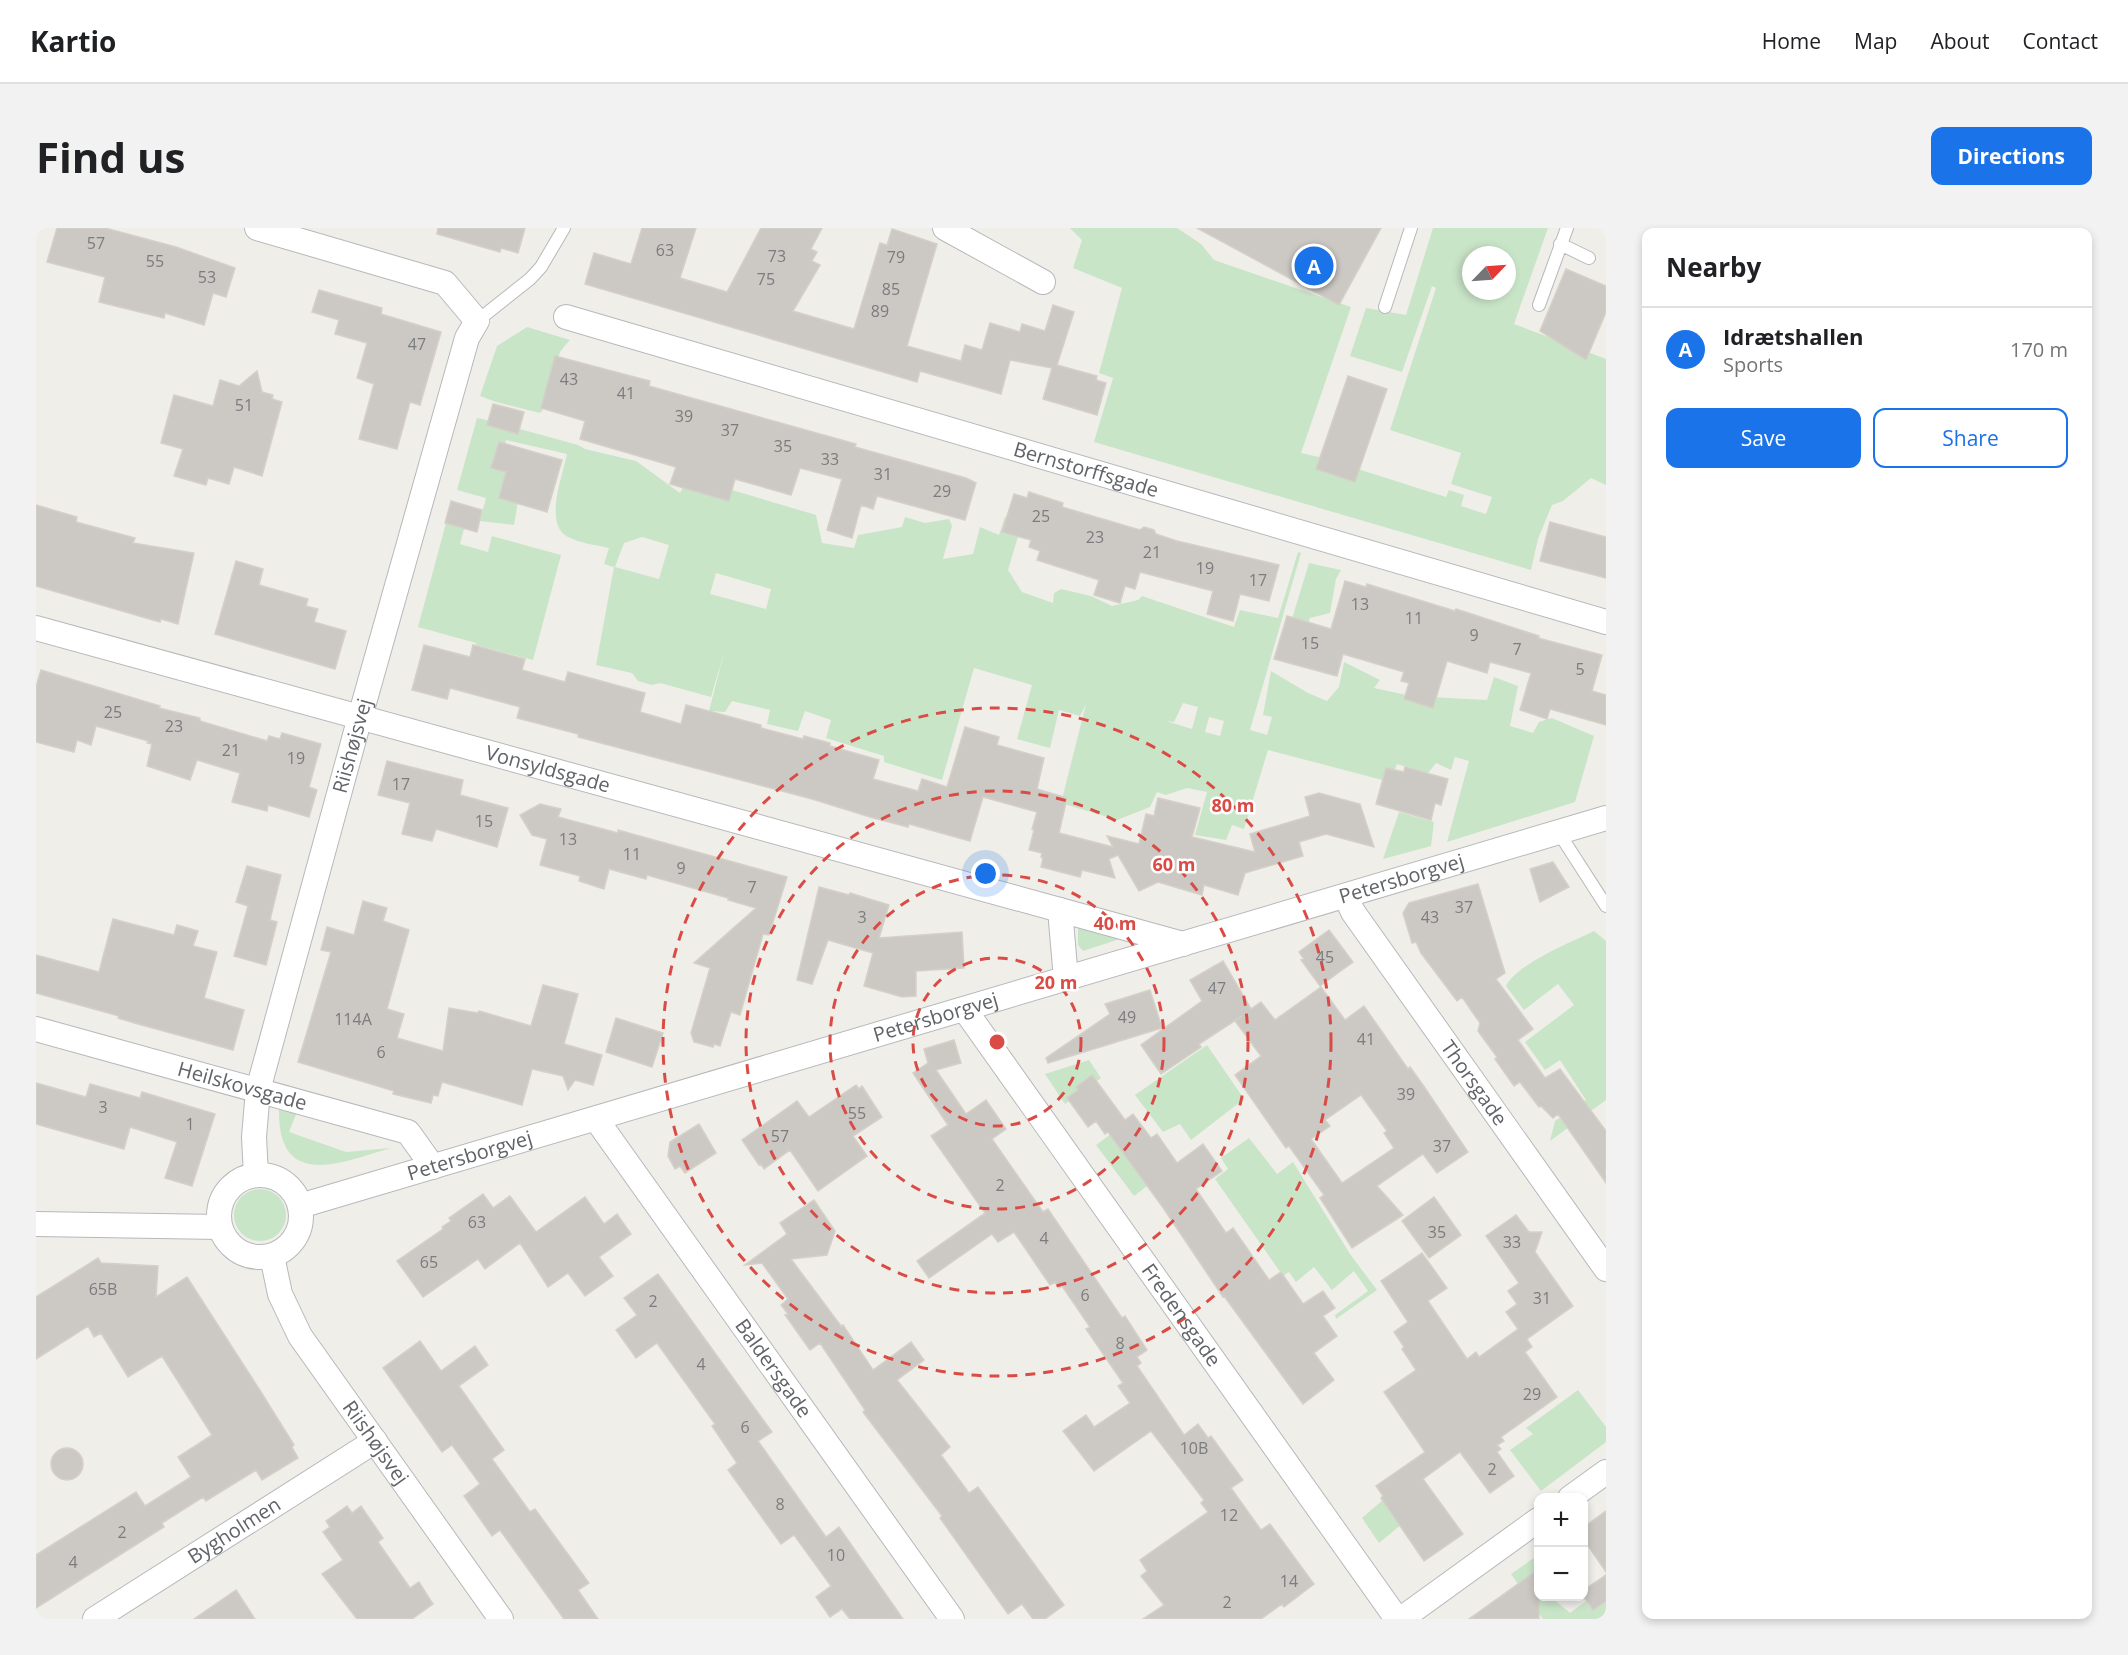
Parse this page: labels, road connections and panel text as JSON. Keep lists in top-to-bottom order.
{
  "streets": {
    "street": [
      "Bernstorffsgade",
      "Riishøjsvej",
      "Vonsyldsgade",
      "Petersborgvej",
      "Thorsgade",
      "Heilskovsgade",
      "Fredensgade",
      "Baldersgade",
      "Bygholmen"
    ]
  },
  "crossings": [
    ["Riishøjsvej", "Vonsyldsgade"],
    ["Riishøjsvej", "Petersborgvej"],
    ["Riishøjsvej", "Heilskovsgade"],
    ["Riishøjsvej", "Bygholmen"],
    ["Vonsyldsgade", "Petersborgvej"],
    ["Petersborgvej", "Thorsgade"],
    ["Petersborgvej", "Heilskovsgade"],
    ["Petersborgvej", "Fredensgade"],
    ["Petersborgvej", "Baldersgade"]
  ],
  "house_numbers": [
    "57",
    "63",
    "73",
    "79",
    "55",
    "53",
    "75",
    "85",
    "89",
    "47",
    "43",
    "41",
    "51",
    "39",
    "37",
    "35",
    "33",
    "31",
    "29",
    "25",
    "23",
    "21",
    "19",
    "17",
    "13",
    "11",
    "9",
    "15",
    "7",
    "5",
    "25",
    "23",
    "21",
    "19",
    "17",
    "15",
    "13",
    "11",
    "9",
    "7",
    "37",
    "3",
    "43",
    "45",
    "47",
    "49",
    "114A",
    "41",
    "6",
    "39",
    "3",
    "55",
    "1",
    "57",
    "37",
    "2",
    "63",
    "35",
    "4",
    "33",
    "65",
    "65B",
    "6",
    "31",
    "2",
    "8",
    "4",
    "29",
    "6",
    "10B",
    "2",
    "8",
    "12",
    "2",
    "10",
    "4",
    "14",
    "2"
  ],
  "north": "top right",
  "page": {
    "header": "Kartio",
    "nav": [
      "Home",
      "Map",
      "About",
      "Contact"
    ],
    "buttons": [
      "Directions",
      ["Save", "Share"]
    ],
    "title": "Find us",
    "heading": "Nearby",
    "pins": "A",
    "list": [
      {
        "mark": "A",
        "name": "Idrætshallen",
        "note": "Sports",
        "value": "170 m"
      }
    ],
    "map_buttons": ["+", "−"]
  },
  "rings": [
    "80 m",
    "60 m",
    "40 m",
    "20 m"
  ]
}
